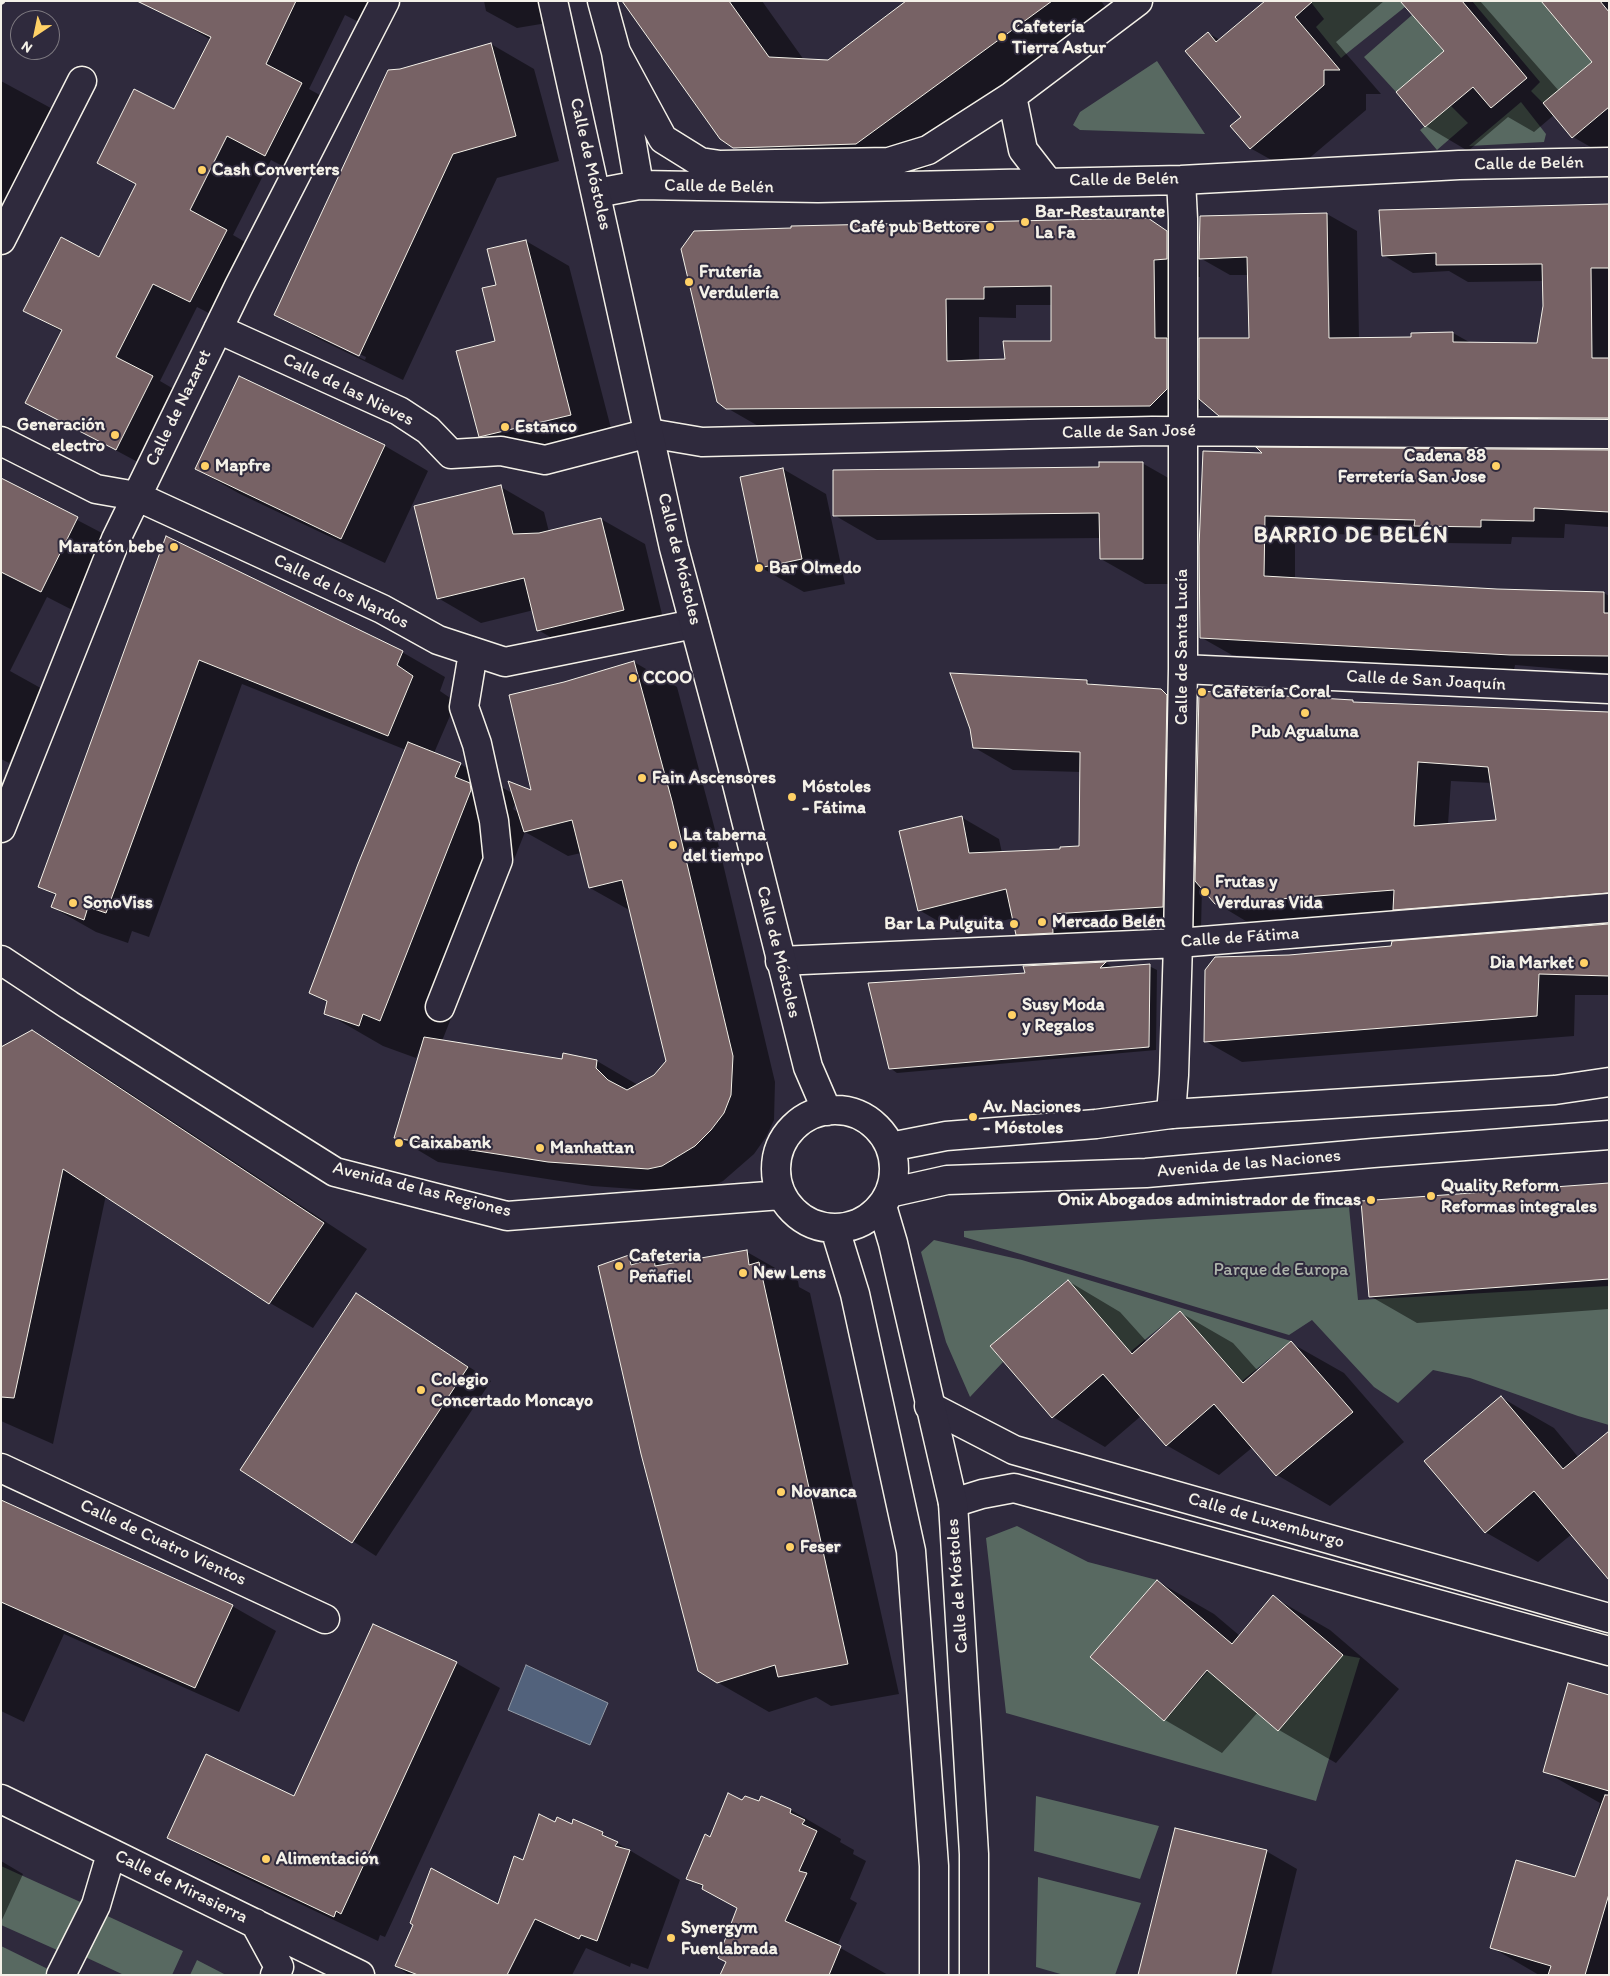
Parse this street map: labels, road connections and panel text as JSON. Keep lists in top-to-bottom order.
{
  "streets": {
    "street": [
      "Calle de Móstoles",
      "Calle de Belén",
      "Calle de las Nieves",
      "Calle de Nazaret",
      "Calle de San José",
      "Calle de los Nardos",
      "Calle de Santa Lucía",
      "Calle de San Joaquín",
      "Calle de Fátima",
      "Avenida de las Naciones",
      "Avenida de las Regiones",
      "Calle de Luxemburgo",
      "Calle de Cuatro Vientos",
      "Calle de Mirasierra"
    ]
  },
  "crossings": [
    ["Calle de Móstoles", "Calle de Belén"],
    ["Calle de Móstoles", "Calle de las Nieves"],
    ["Calle de Móstoles", "Calle de San José"],
    ["Calle de Móstoles", "Calle de los Nardos"],
    ["Calle de Móstoles", "Calle de Fátima"],
    ["Calle de Móstoles", "Avenida de las Naciones"],
    ["Calle de Móstoles", "Avenida de las Regiones"],
    ["Calle de Móstoles", "Calle de Luxemburgo"],
    ["Calle de Belén", "Calle de Santa Lucía"],
    ["Calle de las Nieves", "Calle de Nazaret"],
    ["Calle de las Nieves", "Calle de San José"],
    ["Calle de Nazaret", "Calle de los Nardos"],
    ["Calle de San José", "Calle de Santa Lucía"],
    ["Calle de Santa Lucía", "Calle de San Joaquín"],
    ["Calle de Santa Lucía", "Calle de Fátima"],
    ["Avenida de las Naciones", "Avenida de las Regiones"]
  ],
  "districts": ["BARRIO DE BELÉN"],
  "parks": ["Parque de Europa"],
  "places": [
    "Cafetería Tierra Astur",
    "Cash Converters",
    "Bar-Restaurante La Fa",
    "Café pub Bettore",
    "Frutería Verdulería",
    "Estanco",
    "Generación electro",
    "Mapfre",
    "Cadena 88 Ferretería San Jose",
    "Maratón bebe",
    "Bar Olmedo",
    "CCOO",
    "Cafetería Coral",
    "Pub Agualuna",
    "Fain Ascensores",
    "Móstoles - Fátima",
    "La taberna del tiempo",
    "Frutas y Verduras Vida",
    "SonoViss",
    "Mercado Belén",
    "Bar La Pulguita",
    "Dia Market",
    "Susy Moda y Regalos",
    "Av. Naciones - Móstoles",
    "Caixabank",
    "Manhattan",
    "Quality Reform Reformas integrales",
    "Onix Abogados administrador de fincas",
    "Cafeteria Peñafiel",
    "New Lens",
    "Colegio Concertado Moncayo",
    "Novanca",
    "Feser",
    "Alimentación",
    "Synergym Fuenlabrada"
  ],
  "north": "bottom left"
}
